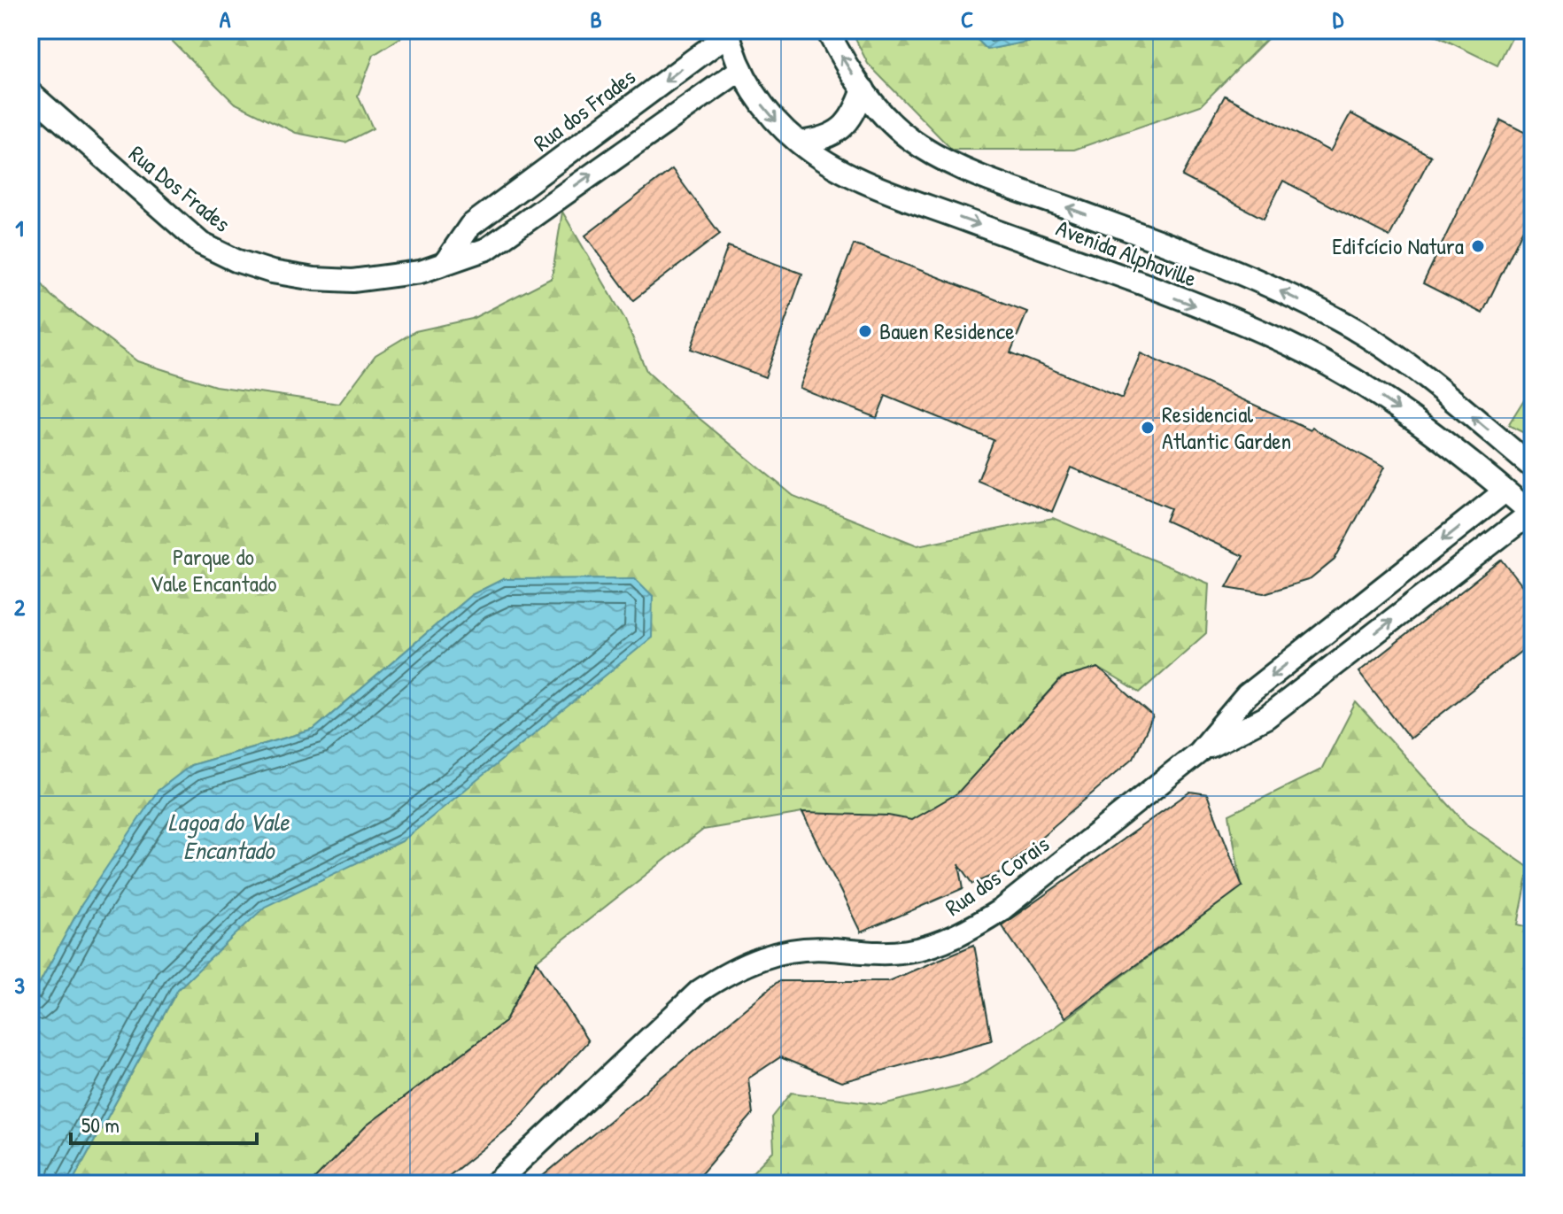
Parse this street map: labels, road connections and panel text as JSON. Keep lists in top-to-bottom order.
{
  "streets": {
    "street": [
      "Rua dos Frades",
      "Rua Dos Frades",
      "Avenida Alphaville",
      "Rua dos Corais"
    ]
  },
  "crossings": [
    ["Rua dos Frades", "Rua Dos Frades"],
    ["Rua dos Frades", "Avenida Alphaville"],
    ["Avenida Alphaville", "Rua dos Corais"]
  ],
  "water": ["Lagoa do Vale Encantado"],
  "parks": ["Parque do Vale Encantado"],
  "places": ["Edifcício Natura", "Bauen Residence", "Residencial Atlantic Garden"],
  "scale_bar": "50 m",
  "grid": {
    "columns": [
      "A",
      "B",
      "C",
      "D"
    ],
    "rows": ["1", "2", "3"]
  }
}
